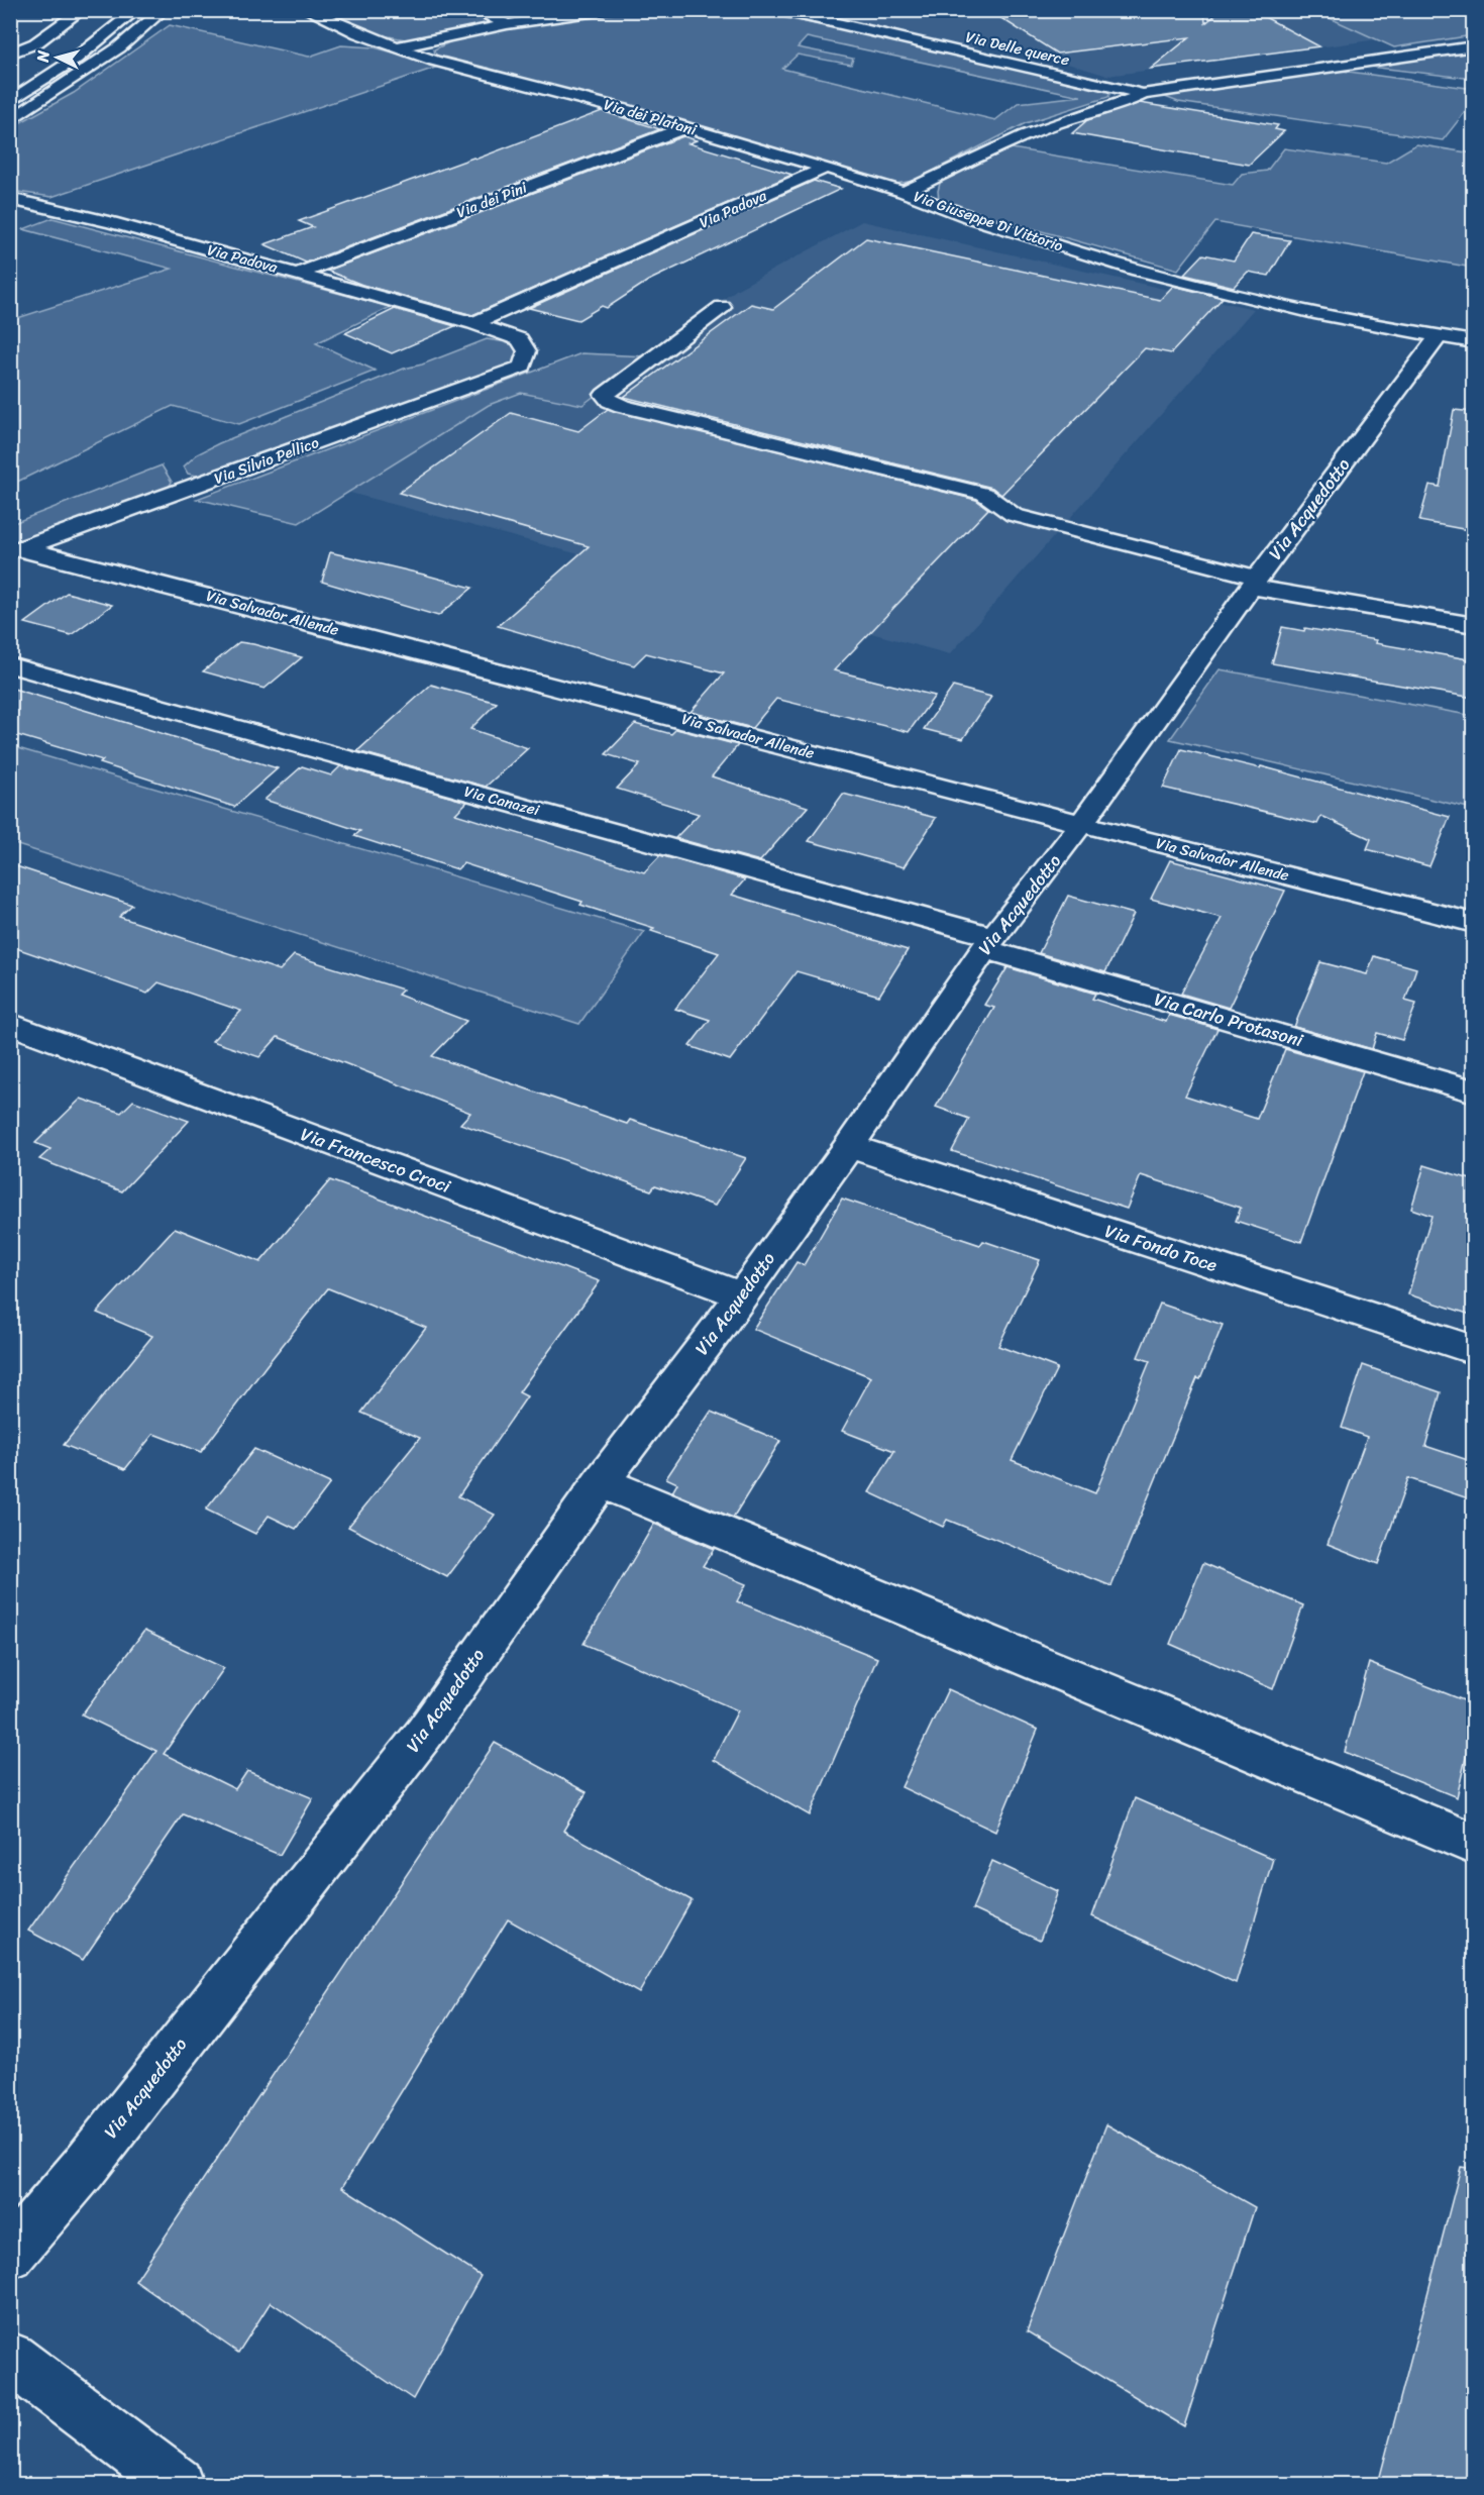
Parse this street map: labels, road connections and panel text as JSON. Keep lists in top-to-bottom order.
{
  "streets": {
    "main road": [
      "Via Delle querce",
      "Via dei Platani",
      "Via dei Pini",
      "Via Padova",
      "Via Giuseppe Di Vittorio",
      "Via Silvio Pellico",
      "Via Acquedotto",
      "Via Salvador Allende",
      "Via Canazei",
      "Via Carlo Protasoni",
      "Via Francesco Croci",
      "Via Fondo Toce"
    ]
  },
  "crossings": [
    ["Via Delle querce", "Via Giuseppe Di Vittorio"],
    ["Via dei Platani", "Via dei Pini"],
    ["Via dei Platani", "Via Padova"],
    ["Via dei Platani", "Via Giuseppe Di Vittorio"],
    ["Via dei Pini", "Via Padova"],
    ["Via Padova", "Via Silvio Pellico"],
    ["Via Giuseppe Di Vittorio", "Via Acquedotto"],
    ["Via Silvio Pellico", "Via Salvador Allende"],
    ["Via Acquedotto", "Via Salvador Allende"],
    ["Via Acquedotto", "Via Canazei"],
    ["Via Acquedotto", "Via Carlo Protasoni"],
    ["Via Acquedotto", "Via Francesco Croci"],
    ["Via Acquedotto", "Via Fondo Toce"],
    ["Via Canazei", "Via Carlo Protasoni"]
  ],
  "north": "left"
}
